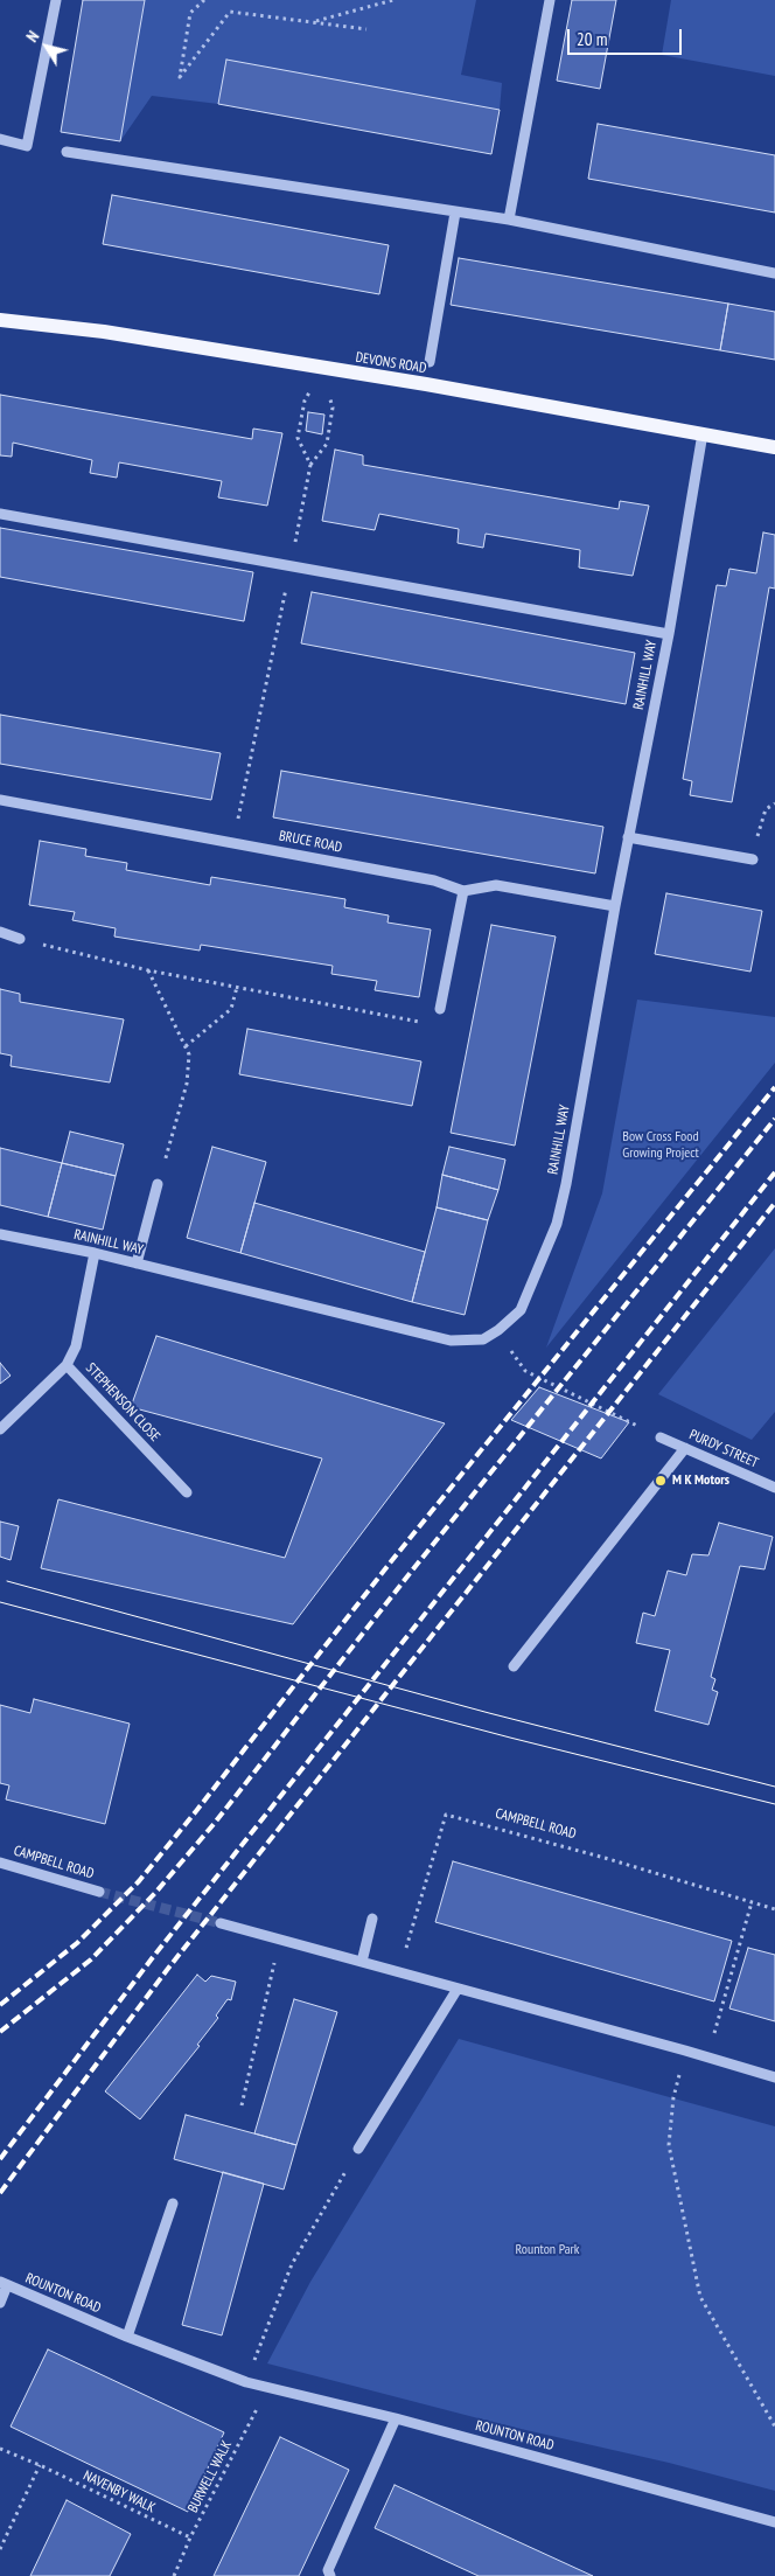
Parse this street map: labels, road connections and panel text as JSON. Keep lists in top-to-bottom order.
{
  "streets": {
    "main road": ["DEVONS ROAD"],
    "street": [
      "RAINHILL WAY",
      "BRUCE ROAD",
      "STEPHENSON CLOSE",
      "PURDY STREET",
      "CAMPBELL ROAD",
      "ROUNTON ROAD"
    ],
    "path": ["BURWELL WALK", "NAVENBY WALK"]
  },
  "crossings": [
    ["DEVONS ROAD", "RAINHILL WAY"],
    ["RAINHILL WAY", "STEPHENSON CLOSE"],
    ["ROUNTON ROAD", "BURWELL WALK"],
    ["BURWELL WALK", "NAVENBY WALK"]
  ],
  "parks": ["Bow Cross Food Growing Project", "Rounton Park"],
  "places": ["M K Motors"],
  "scale_bar": "20 m",
  "north": "top left"
}
